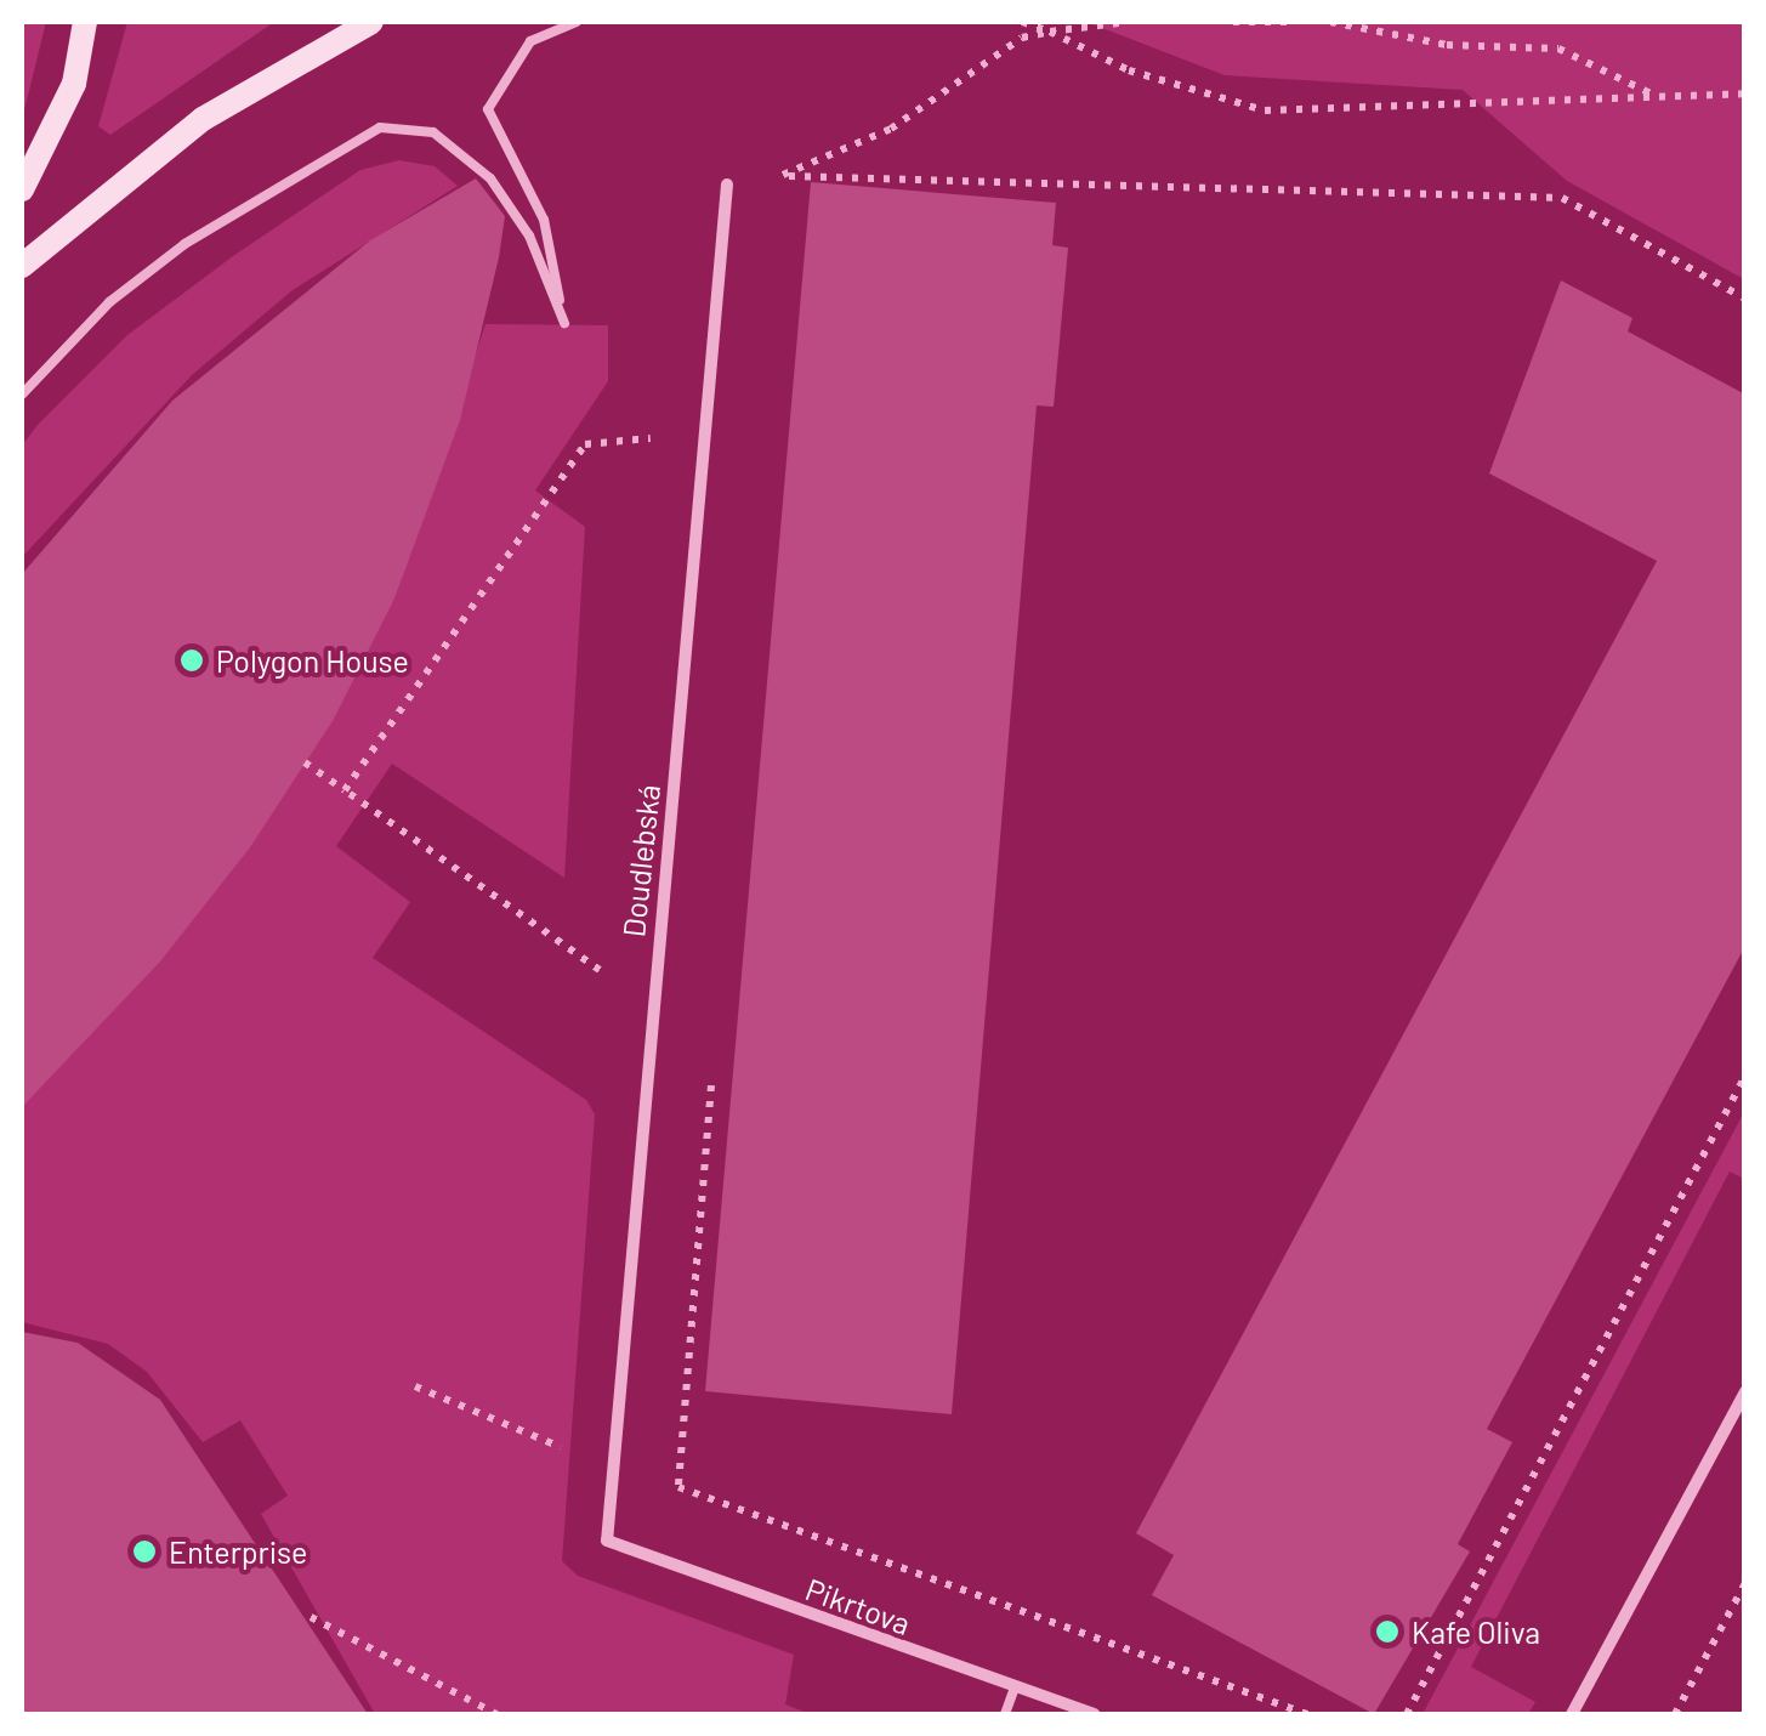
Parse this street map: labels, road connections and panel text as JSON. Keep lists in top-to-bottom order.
{
  "streets": {
    "street": ["Doudlebská", "Pikrtova"]
  },
  "crossings": [
    ["Doudlebská", "Pikrtova"]
  ],
  "places": ["Polygon House", "Enterprise", "Kafe Oliva"]
}
